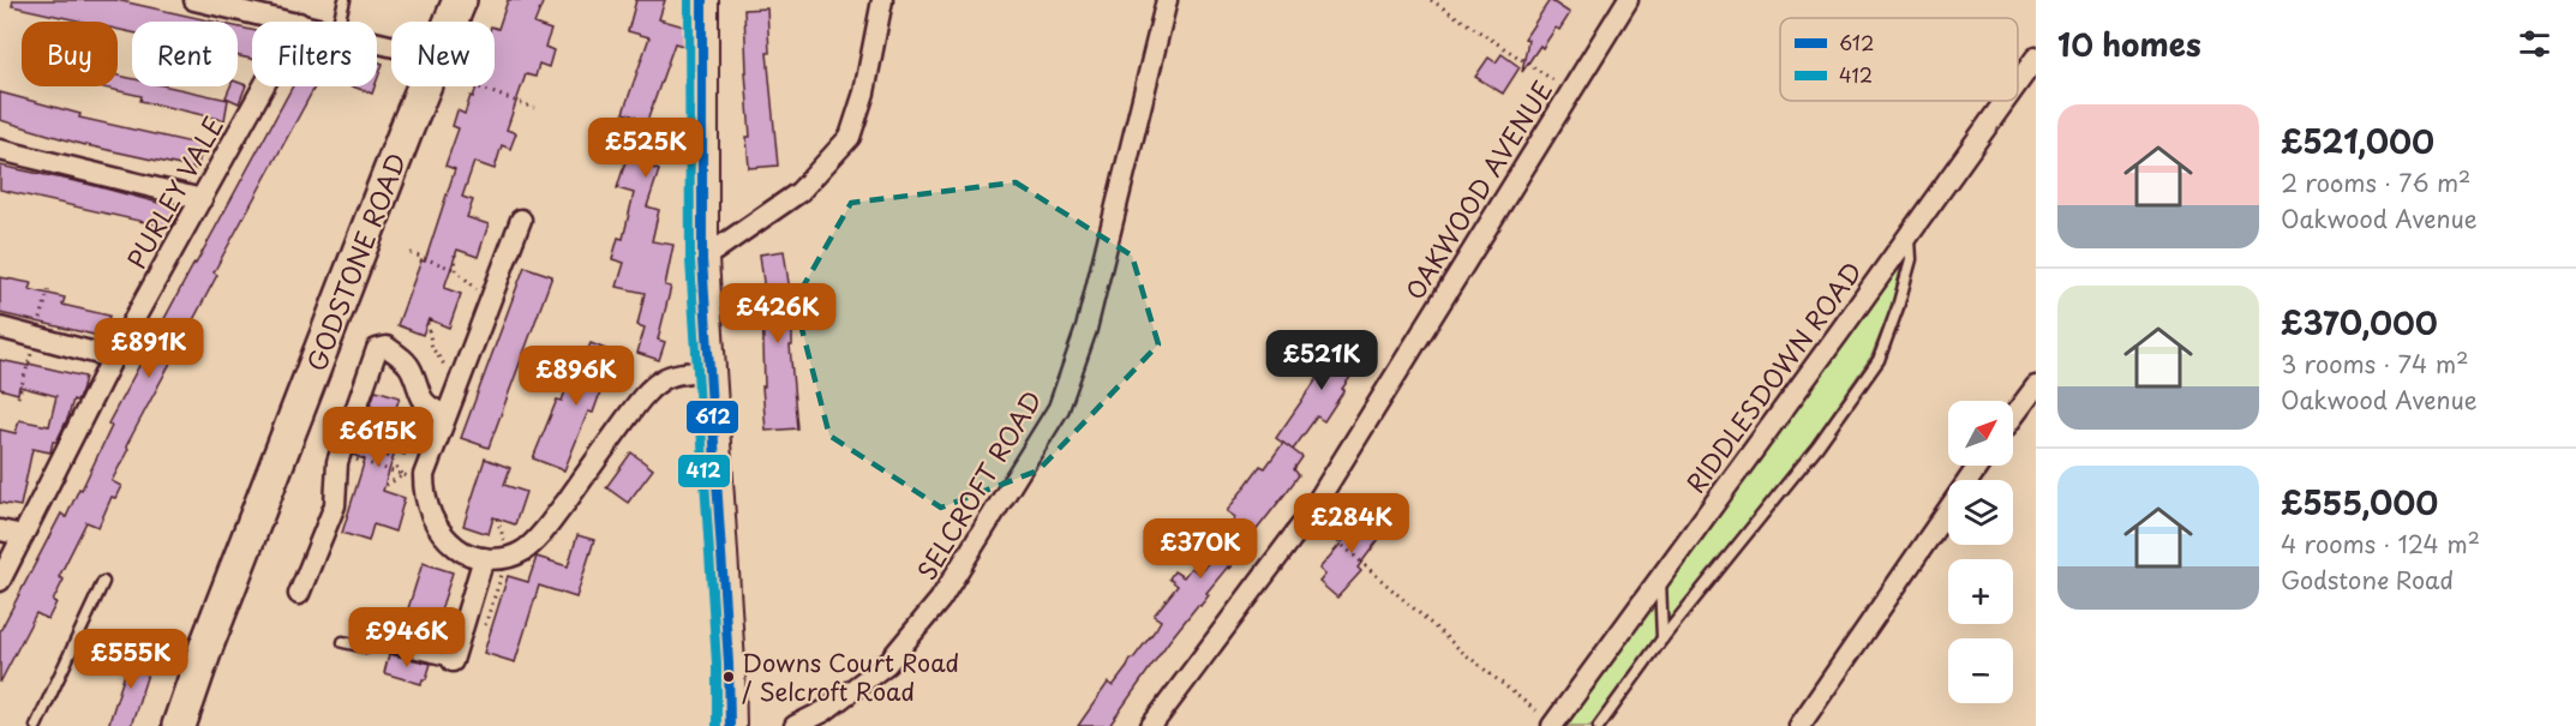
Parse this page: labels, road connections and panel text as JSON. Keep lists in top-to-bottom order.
{
  "streets": {
    "highway": ["GODSTONE ROAD"],
    "street": [
      "OAKWOOD AVENUE",
      "PURLEY VALE",
      "RIDDLESDOWN ROAD",
      "SELCROFT ROAD"
    ]
  },
  "places": ["Downs Court Road / Selcroft Road"],
  "lines": ["transit line 612", "transit line 412"],
  "legend": ["612", "412"],
  "north": "top right",
  "page": {
    "heading": "10 homes",
    "chip": [
      "Buy",
      "Rent",
      "Filters",
      "New"
    ],
    "list": [
      {
        "name": "£521,000",
        "note": "2 rooms · 76 m² · Oakwood Avenue"
      },
      {
        "name": "£370,000",
        "note": "3 rooms · 74 m² · Oakwood Avenue"
      },
      {
        "name": "£555,000",
        "note": "4 rooms · 124 m² · Godstone Road"
      }
    ],
    "price": [
      "£525K",
      "£426K",
      "£891K",
      "£521K",
      "£896K",
      "£615K",
      "£284K",
      "£370K",
      "£946K",
      "£555K"
    ],
    "map_buttons": ["+", "−"]
  }
}
